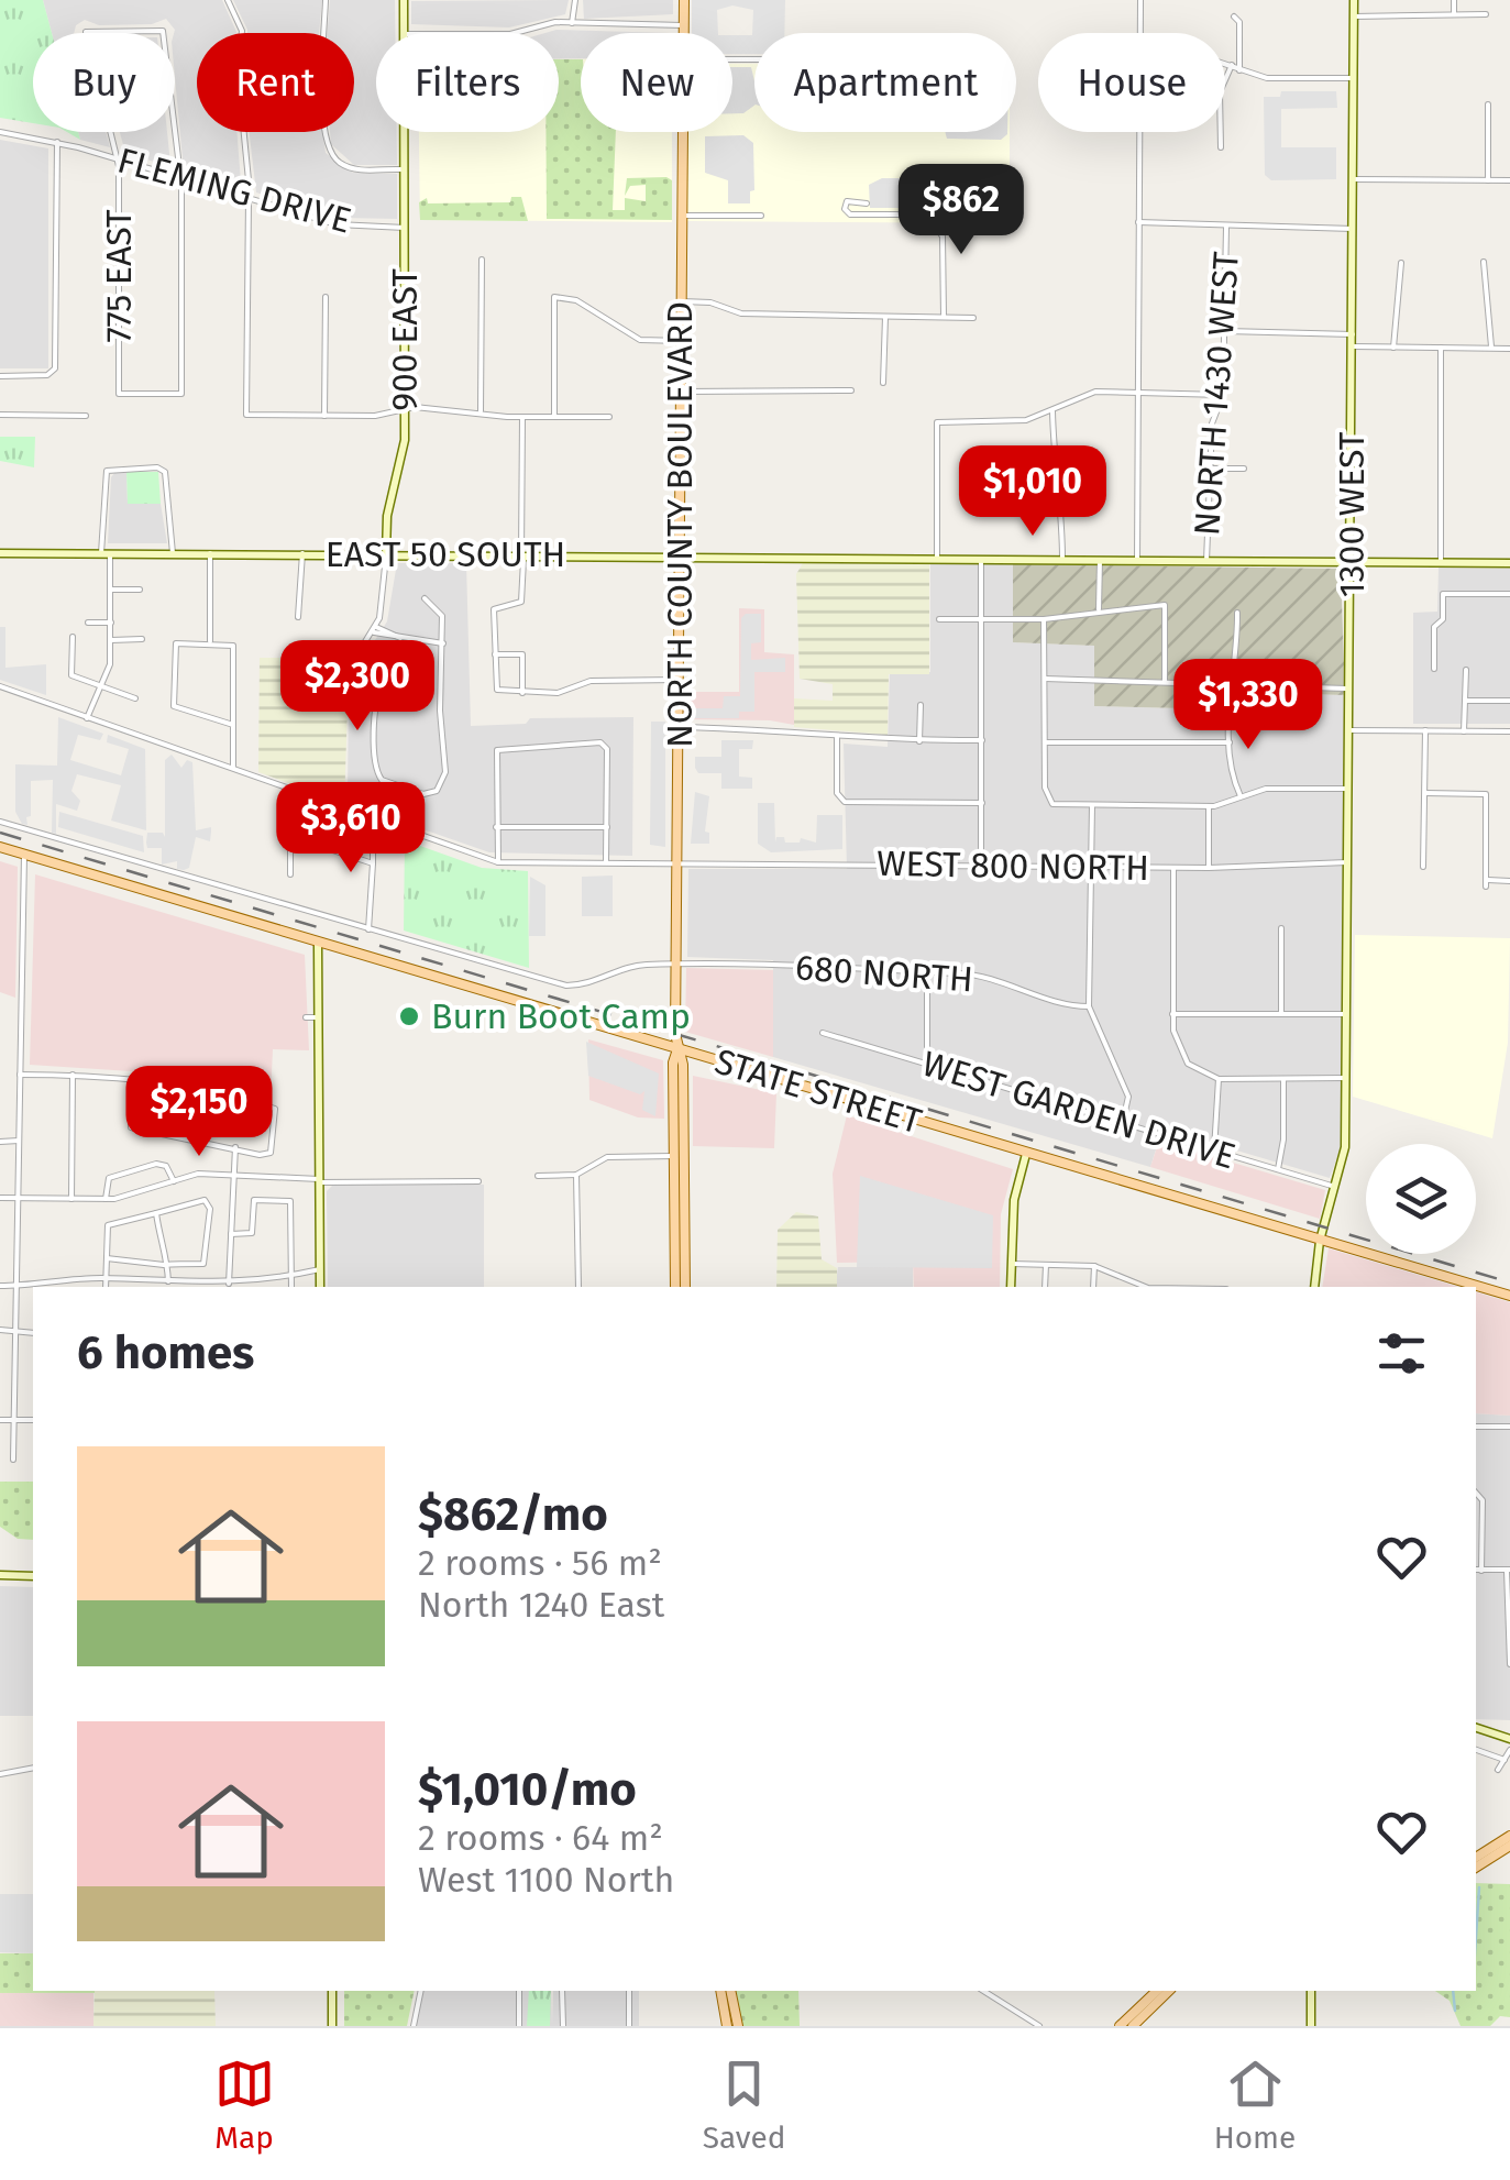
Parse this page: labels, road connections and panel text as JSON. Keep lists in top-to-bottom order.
{
  "streets": {
    "main road": ["NORTH COUNTY BOULEVARD", "STATE STREET"],
    "street": [
      "FLEMING DRIVE",
      "775 EAST",
      "900 EAST",
      "NORTH 1430 WEST",
      "1300 WEST",
      "EAST 50 SOUTH",
      "WEST 800 NORTH",
      "680 NORTH",
      "WEST GARDEN DRIVE"
    ]
  },
  "crossings": [
    ["FLEMING DRIVE", "775 EAST"],
    ["FLEMING DRIVE", "900 EAST"],
    ["900 EAST", "EAST 50 SOUTH"],
    ["NORTH 1430 WEST", "EAST 50 SOUTH"],
    ["1300 WEST", "EAST 50 SOUTH"],
    ["1300 WEST", "WEST 800 NORTH"],
    ["1300 WEST", "STATE STREET"],
    ["1300 WEST", "WEST GARDEN DRIVE"],
    ["NORTH COUNTY BOULEVARD", "EAST 50 SOUTH"],
    ["NORTH COUNTY BOULEVARD", "WEST 800 NORTH"],
    ["NORTH COUNTY BOULEVARD", "680 NORTH"],
    ["NORTH COUNTY BOULEVARD", "STATE STREET"]
  ],
  "places": ["Burn Boot Camp"],
  "page": {
    "chip": [
      "Buy",
      "Rent",
      "Filters",
      "New",
      "Apartment",
      "House"
    ],
    "price": [
      "$862",
      "$1,010",
      "$2,300",
      "$1,330",
      "$3,610",
      "$2,150"
    ],
    "heading": "6 homes",
    "list": [
      {
        "name": "$862/mo",
        "note": "2 rooms · 56 m² · North 1240 East"
      },
      {
        "name": "$1,010/mo",
        "note": "2 rooms · 64 m² · West 1100 North"
      }
    ],
    "tabs": ["Map", "Saved", "Home"]
  }
}
